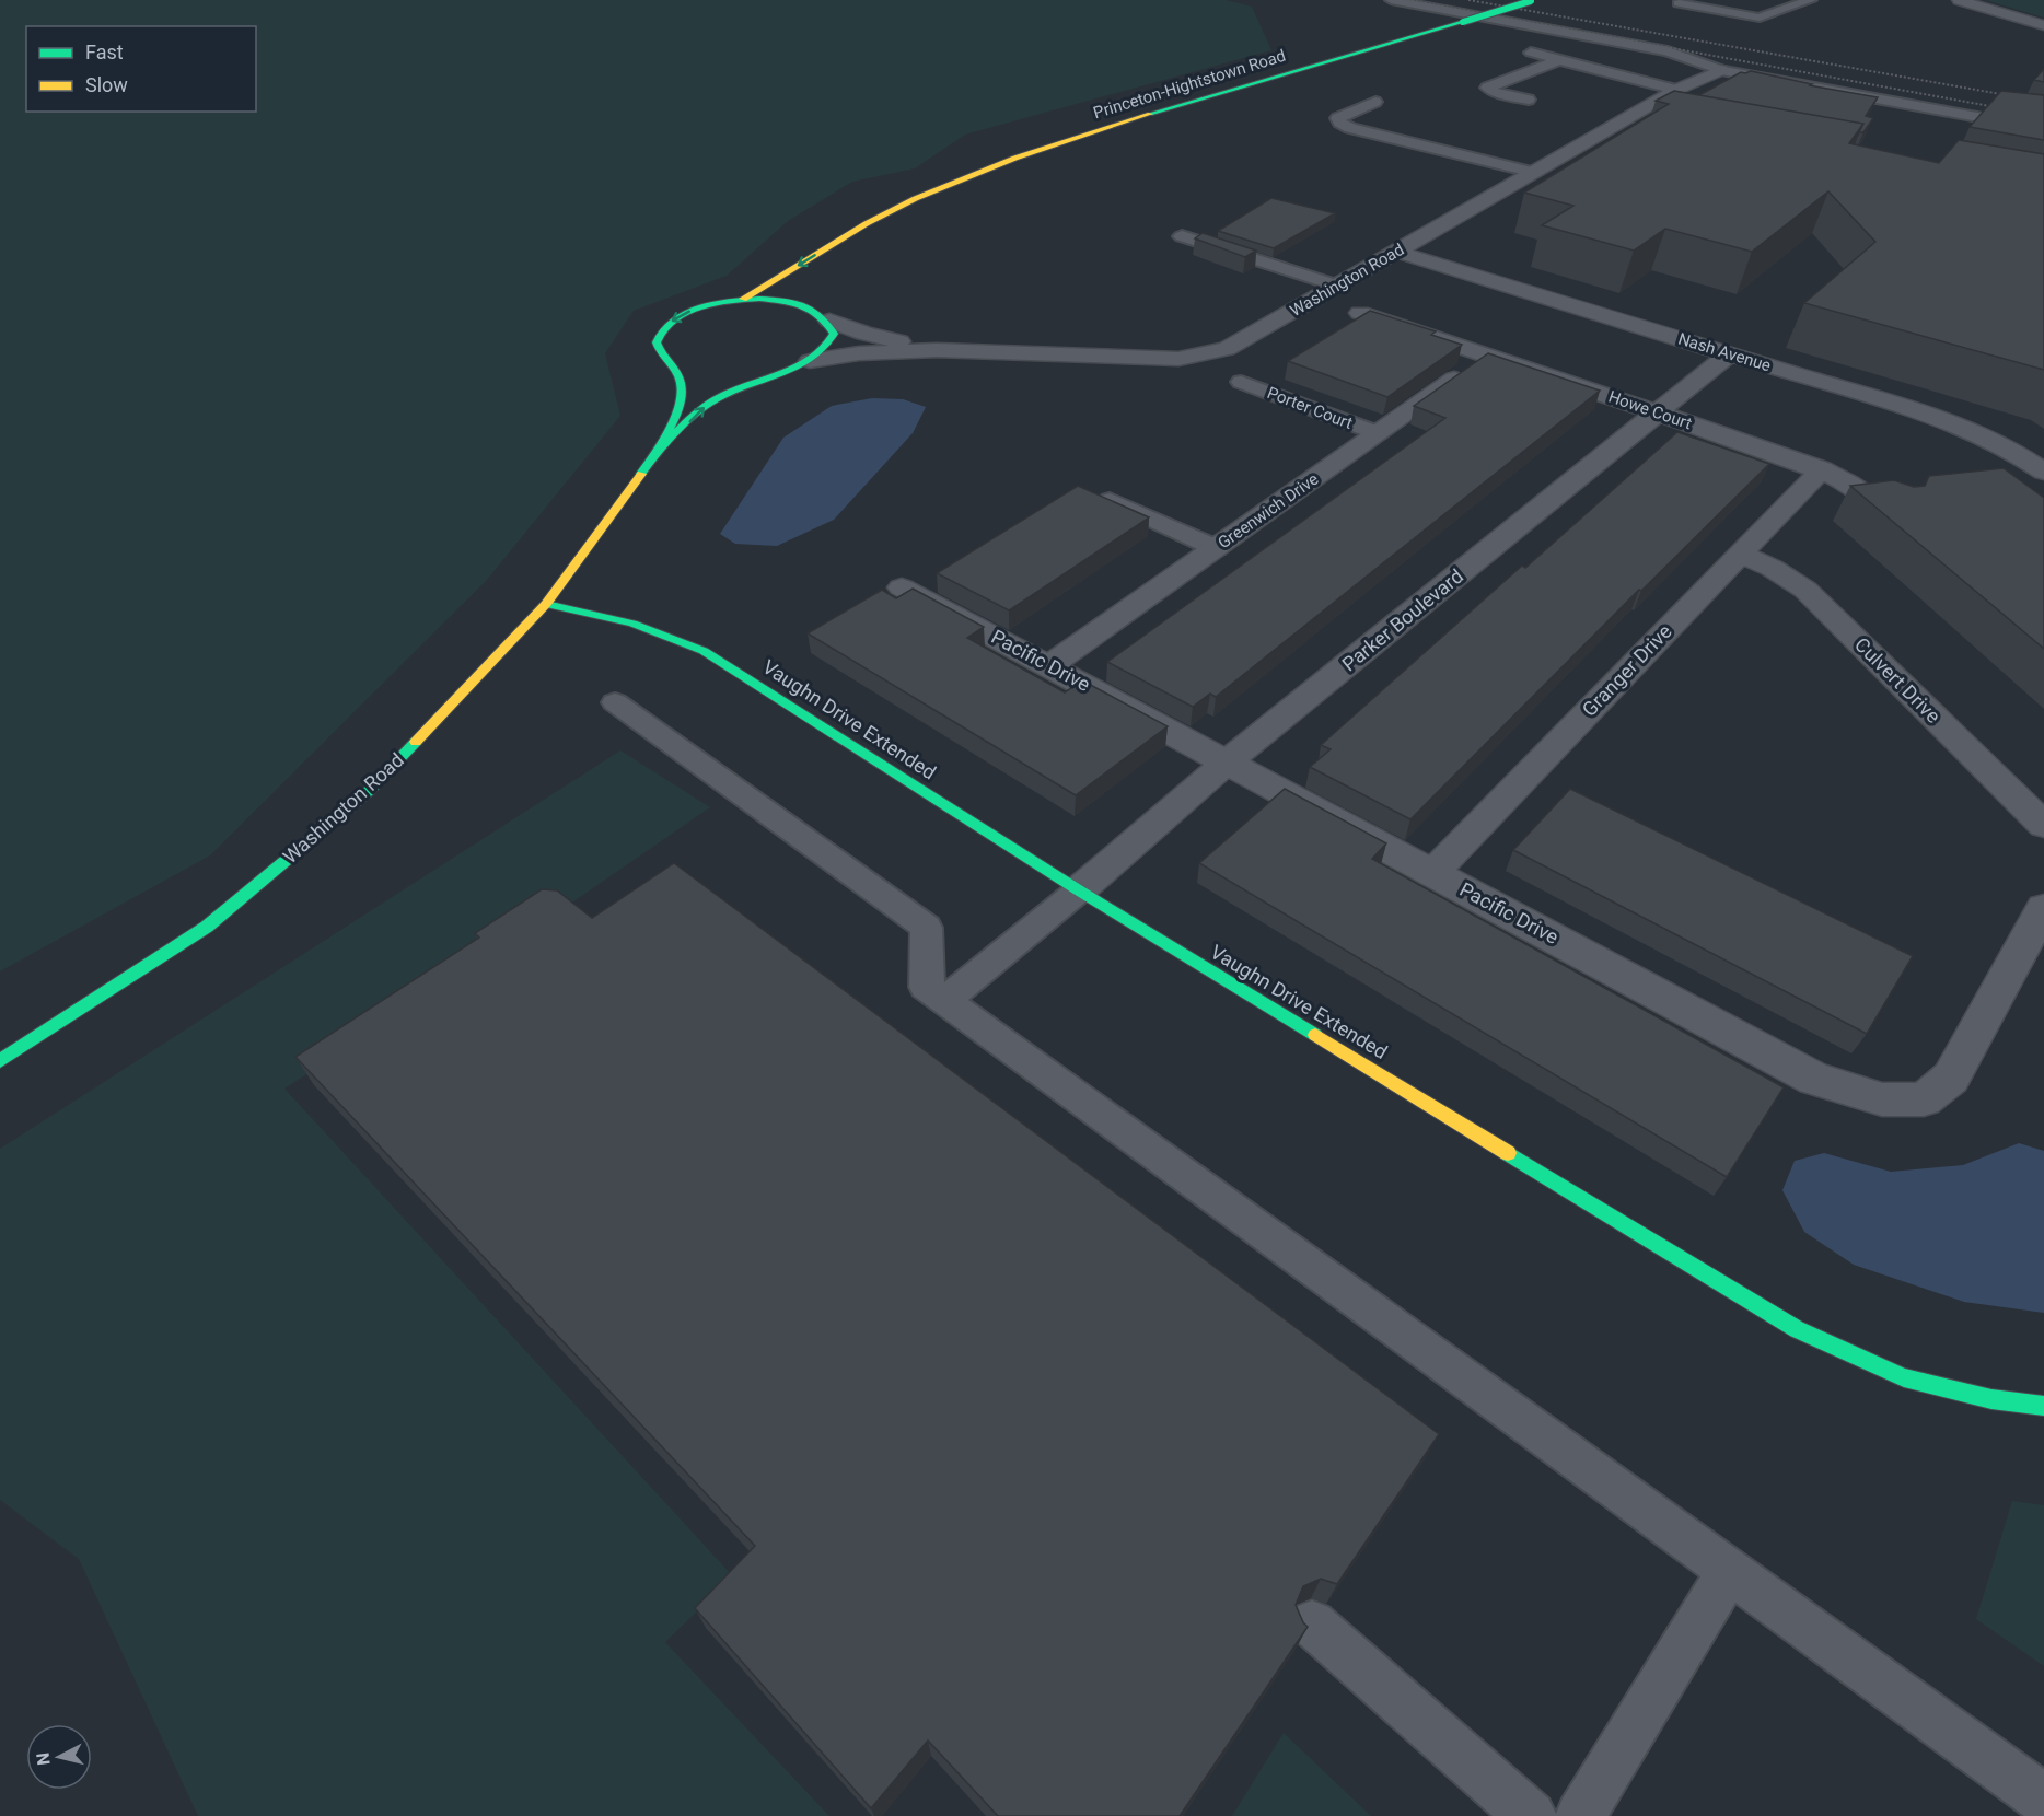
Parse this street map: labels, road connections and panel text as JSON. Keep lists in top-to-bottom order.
{
  "streets": {
    "main road": ["Princeton-Hightstown Road", "Washington Road", "Vaughn Drive Extended"],
    "street": [
      "Nash Avenue",
      "Howe Court",
      "Greenwich Drive",
      "Parker Boulevard",
      "Pacific Drive",
      "Granger Drive",
      "Culvert Drive"
    ],
    "lane": ["Porter Court"]
  },
  "crossings": [
    ["Princeton-Hightstown Road", "Washington Road"],
    ["Washington Road", "Nash Avenue"],
    ["Washington Road", "Vaughn Drive Extended"],
    ["Nash Avenue", "Parker Boulevard"],
    ["Porter Court", "Greenwich Drive"],
    ["Howe Court", "Greenwich Drive"],
    ["Howe Court", "Parker Boulevard"],
    ["Howe Court", "Granger Drive"],
    ["Greenwich Drive", "Pacific Drive"],
    ["Parker Boulevard", "Pacific Drive"],
    ["Parker Boulevard", "Vaughn Drive Extended"],
    ["Pacific Drive", "Granger Drive"],
    ["Granger Drive", "Culvert Drive"]
  ],
  "legend": ["Fast", "Slow"],
  "north": "left"
}
